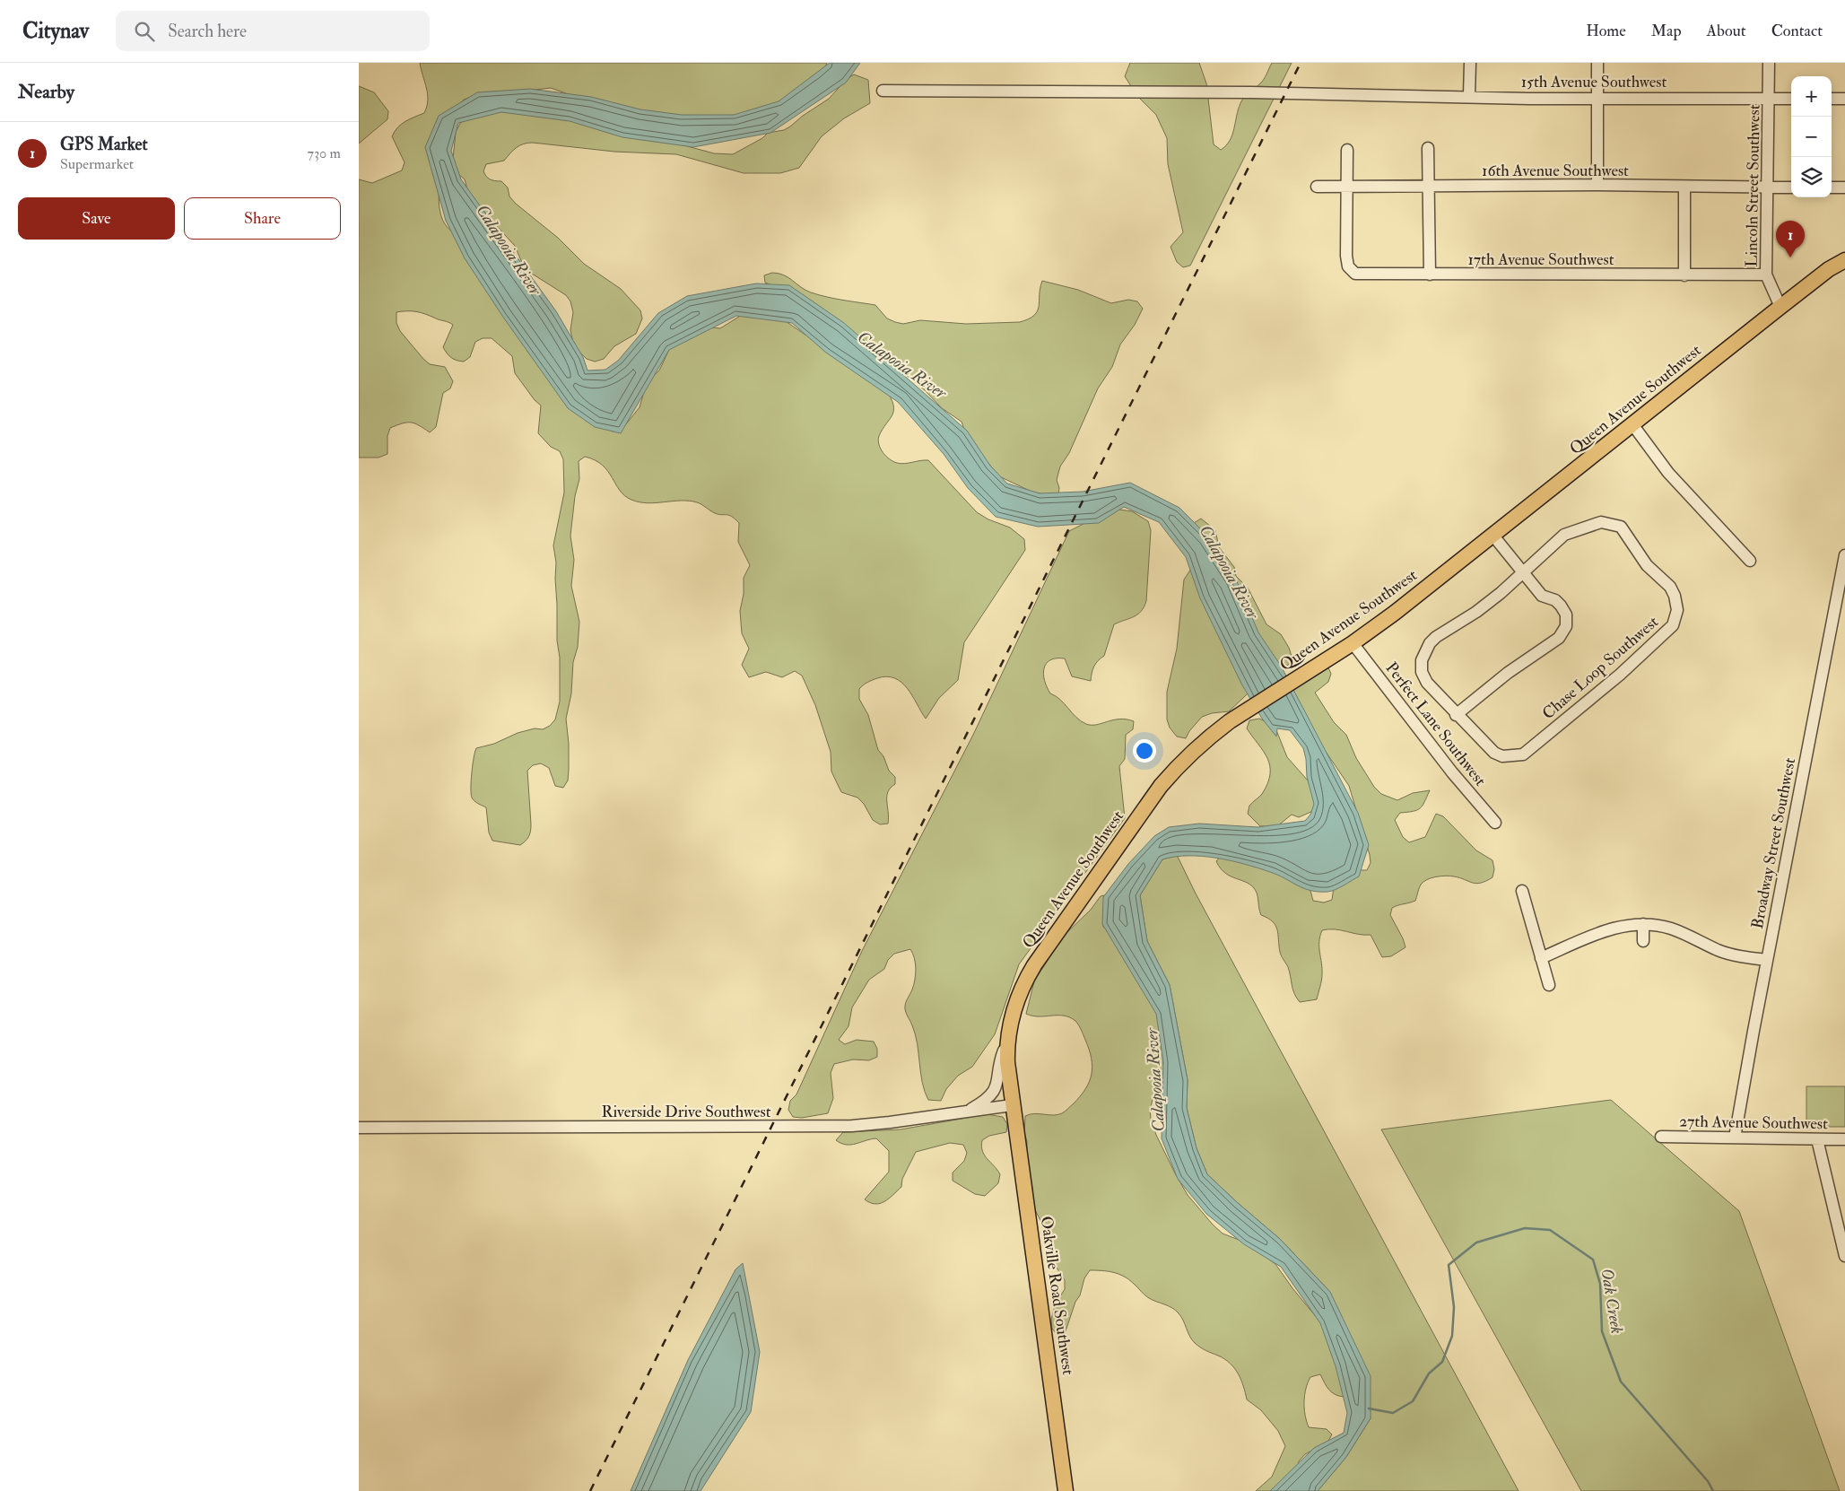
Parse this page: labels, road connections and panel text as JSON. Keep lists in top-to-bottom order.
{
  "streets": {
    "main road": ["Queen Avenue Southwest", "Oakville Road Southwest"],
    "street": [
      "15th Avenue Southwest",
      "16th Avenue Southwest",
      "Lincoln Street Southwest",
      "17th Avenue Southwest",
      "Chase Loop Southwest",
      "Perfect Lane Southwest",
      "Broadway Street Southwest",
      "Riverside Drive Southwest",
      "27th Avenue Southwest"
    ]
  },
  "crossings": [
    ["15th Avenue Southwest", "Lincoln Street Southwest"],
    ["16th Avenue Southwest", "Lincoln Street Southwest"],
    ["16th Avenue Southwest", "17th Avenue Southwest"],
    ["Lincoln Street Southwest", "17th Avenue Southwest"],
    ["Lincoln Street Southwest", "Queen Avenue Southwest"],
    ["Queen Avenue Southwest", "Perfect Lane Southwest"],
    ["Queen Avenue Southwest", "Riverside Drive Southwest"],
    ["Queen Avenue Southwest", "Oakville Road Southwest"],
    ["Broadway Street Southwest", "27th Avenue Southwest"],
    ["Riverside Drive Southwest", "Oakville Road Southwest"]
  ],
  "water": ["Calapooia River", "Oak Creek"],
  "page": {
    "header": "Citynav",
    "search": "Search here",
    "nav": [
      "Home",
      "Map",
      "About",
      "Contact"
    ],
    "heading": "Nearby",
    "map_buttons": ["+", "−"],
    "list": [
      {
        "mark": "1",
        "name": "GPS Market",
        "note": "Supermarket",
        "value": "730 m"
      }
    ],
    "buttons": ["Save", "Share"],
    "pins": "1"
  }
}
